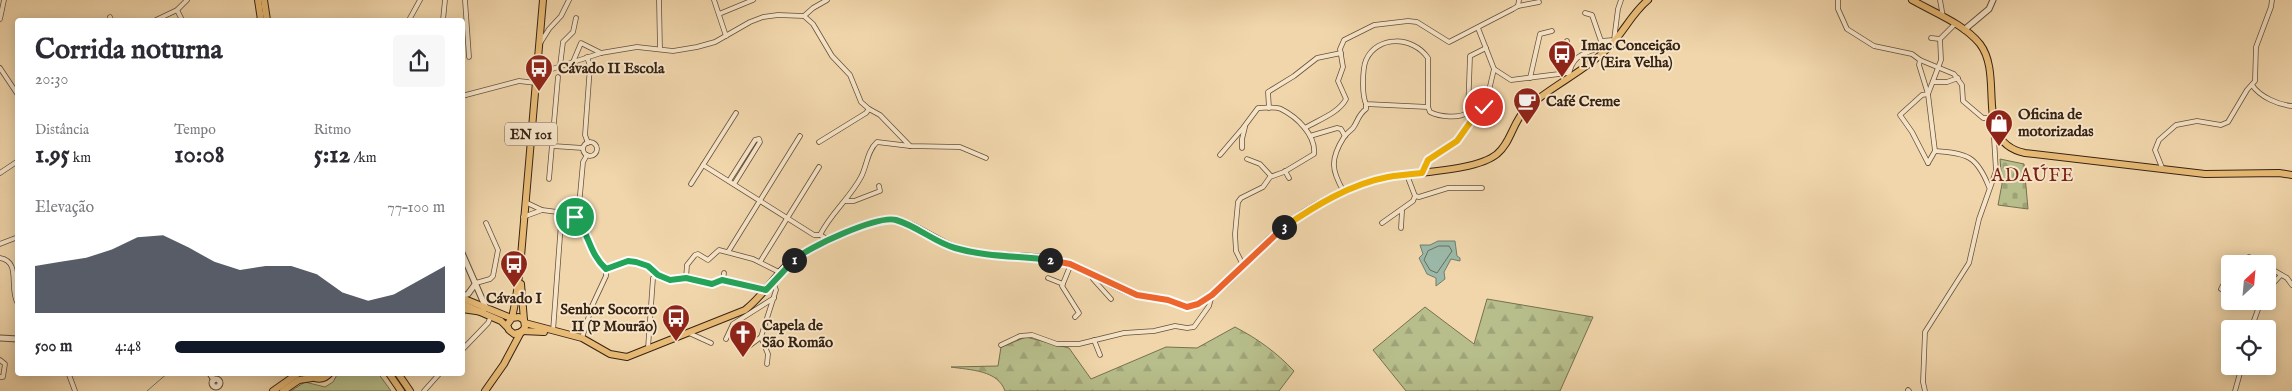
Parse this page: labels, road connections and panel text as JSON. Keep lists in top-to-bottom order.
{
  "streets": {
    "main road": ["EN 101"]
  },
  "districts": ["ADAÚFE"],
  "places": {
    "bus stop": [
      "Imac Conceição IV (Eira Velha)",
      "Cávado II Escola",
      "Cávado I",
      "Senhor Socorro II (P Mourão)"
    ],
    "cafe": ["Café Creme"],
    "shop": ["Oficina de motorizadas"],
    "church": ["Capela de São Romão"]
  },
  "north": "top right",
  "page": {
    "heading": ["Corrida noturna", "20:30"],
    "stats": [
      ["Distância", "1.95 km"],
      ["Tempo", "10:08"],
      ["Ritmo", "5:12 /km"]
    ],
    "chart": ["Elevação", "77–100 m"],
    "pins": ["3", "1", "2"],
    "list": [
      {
        "name": "500 m",
        "note": "4:48"
      }
    ]
  }
}
